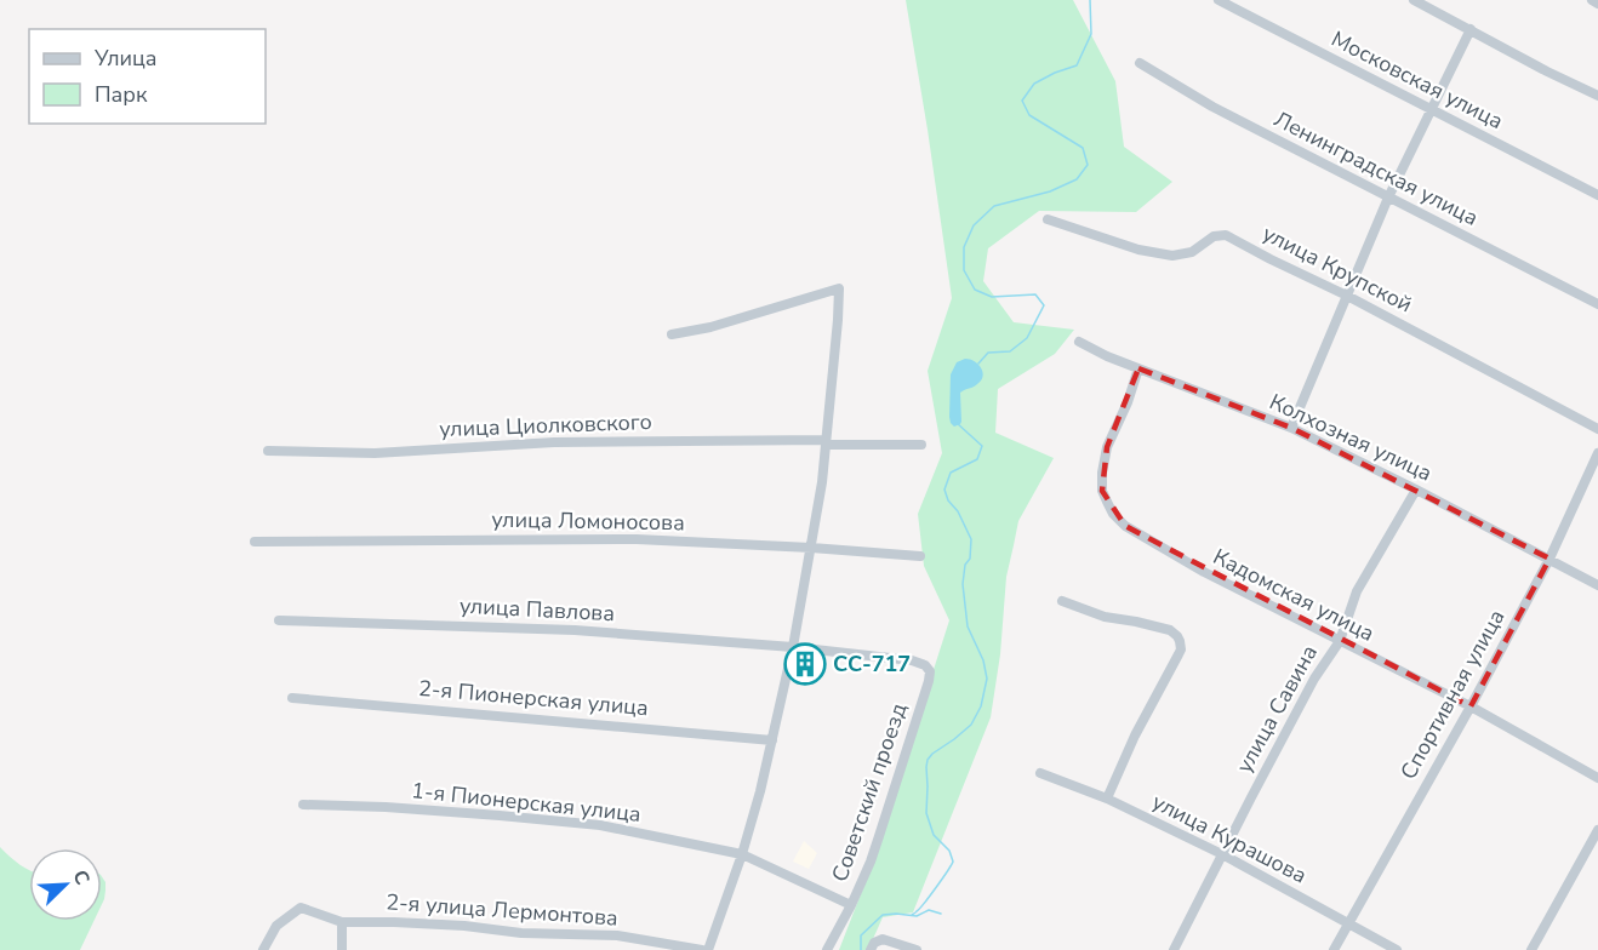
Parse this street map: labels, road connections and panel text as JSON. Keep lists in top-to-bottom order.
{
  "streets": {
    "street": [
      "Московская улица",
      "Ленинградская улица",
      "улица Крупской",
      "улица Циолковского",
      "Колхозная улица",
      "улица Ломоносова",
      "Кадомская улица",
      "улица Павлова",
      "Спортивная улица",
      "2-я Пионерская улица",
      "улица Савина",
      "Советский проезд",
      "1-я Пионерская улица",
      "улица Курашова",
      "2-я улица Лермонтова"
    ]
  },
  "crossings": [
    ["Колхозная улица", "Кадомская улица"],
    ["Колхозная улица", "Спортивная улица"],
    ["Колхозная улица", "улица Савина"],
    ["Кадомская улица", "Спортивная улица"],
    ["Кадомская улица", "улица Савина"],
    ["улица Павлова", "Советский проезд"],
    ["Спортивная улица", "улица Курашова"],
    ["улица Савина", "улица Курашова"],
    ["Советский проезд", "1-я Пионерская улица"]
  ],
  "places": {
    "building": ["СС-717"]
  },
  "legend": ["Улица", "Парк"],
  "north": "top right"
}
